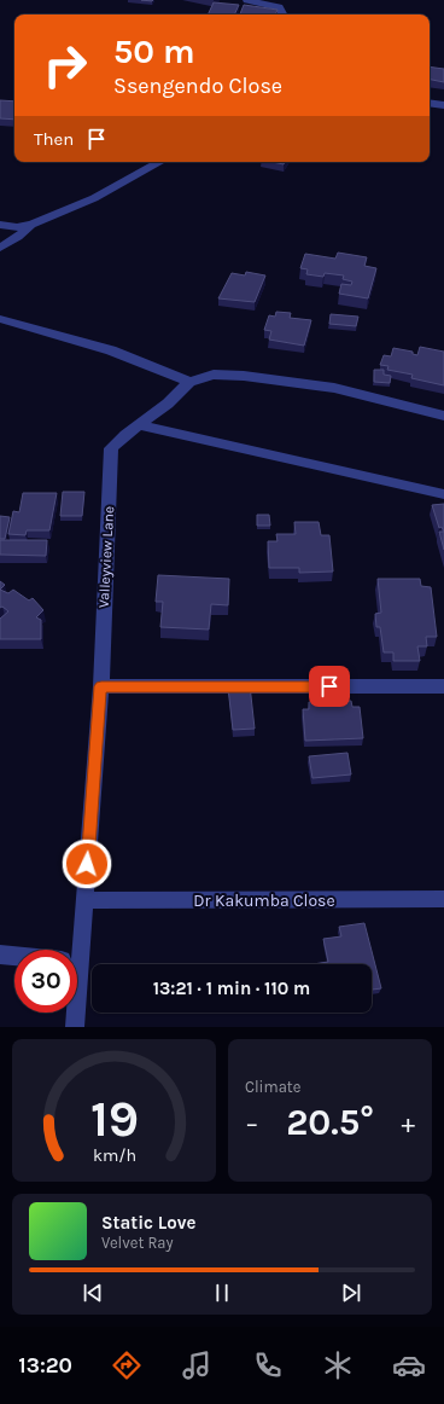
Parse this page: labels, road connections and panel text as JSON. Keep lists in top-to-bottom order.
{
  "streets": {
    "street": ["Valleyview Lane", "Dr Kakumba Close"]
  },
  "crossings": [
    ["Valleyview Lane", "Dr Kakumba Close"]
  ],
  "page": {
    "turn": ["50 m", "Ssengendo Close"],
    "then": "Then",
    "limit": "30",
    "trip": "13:21 · 1 min · 110 m",
    "tile": "Climate",
    "heat": ["−", "20.5°", "+"],
    "song": ["Static Love", "Velvet Ray"],
    "tabs": "13:20",
    "gauge": ["19", "km/h"]
  }
}
